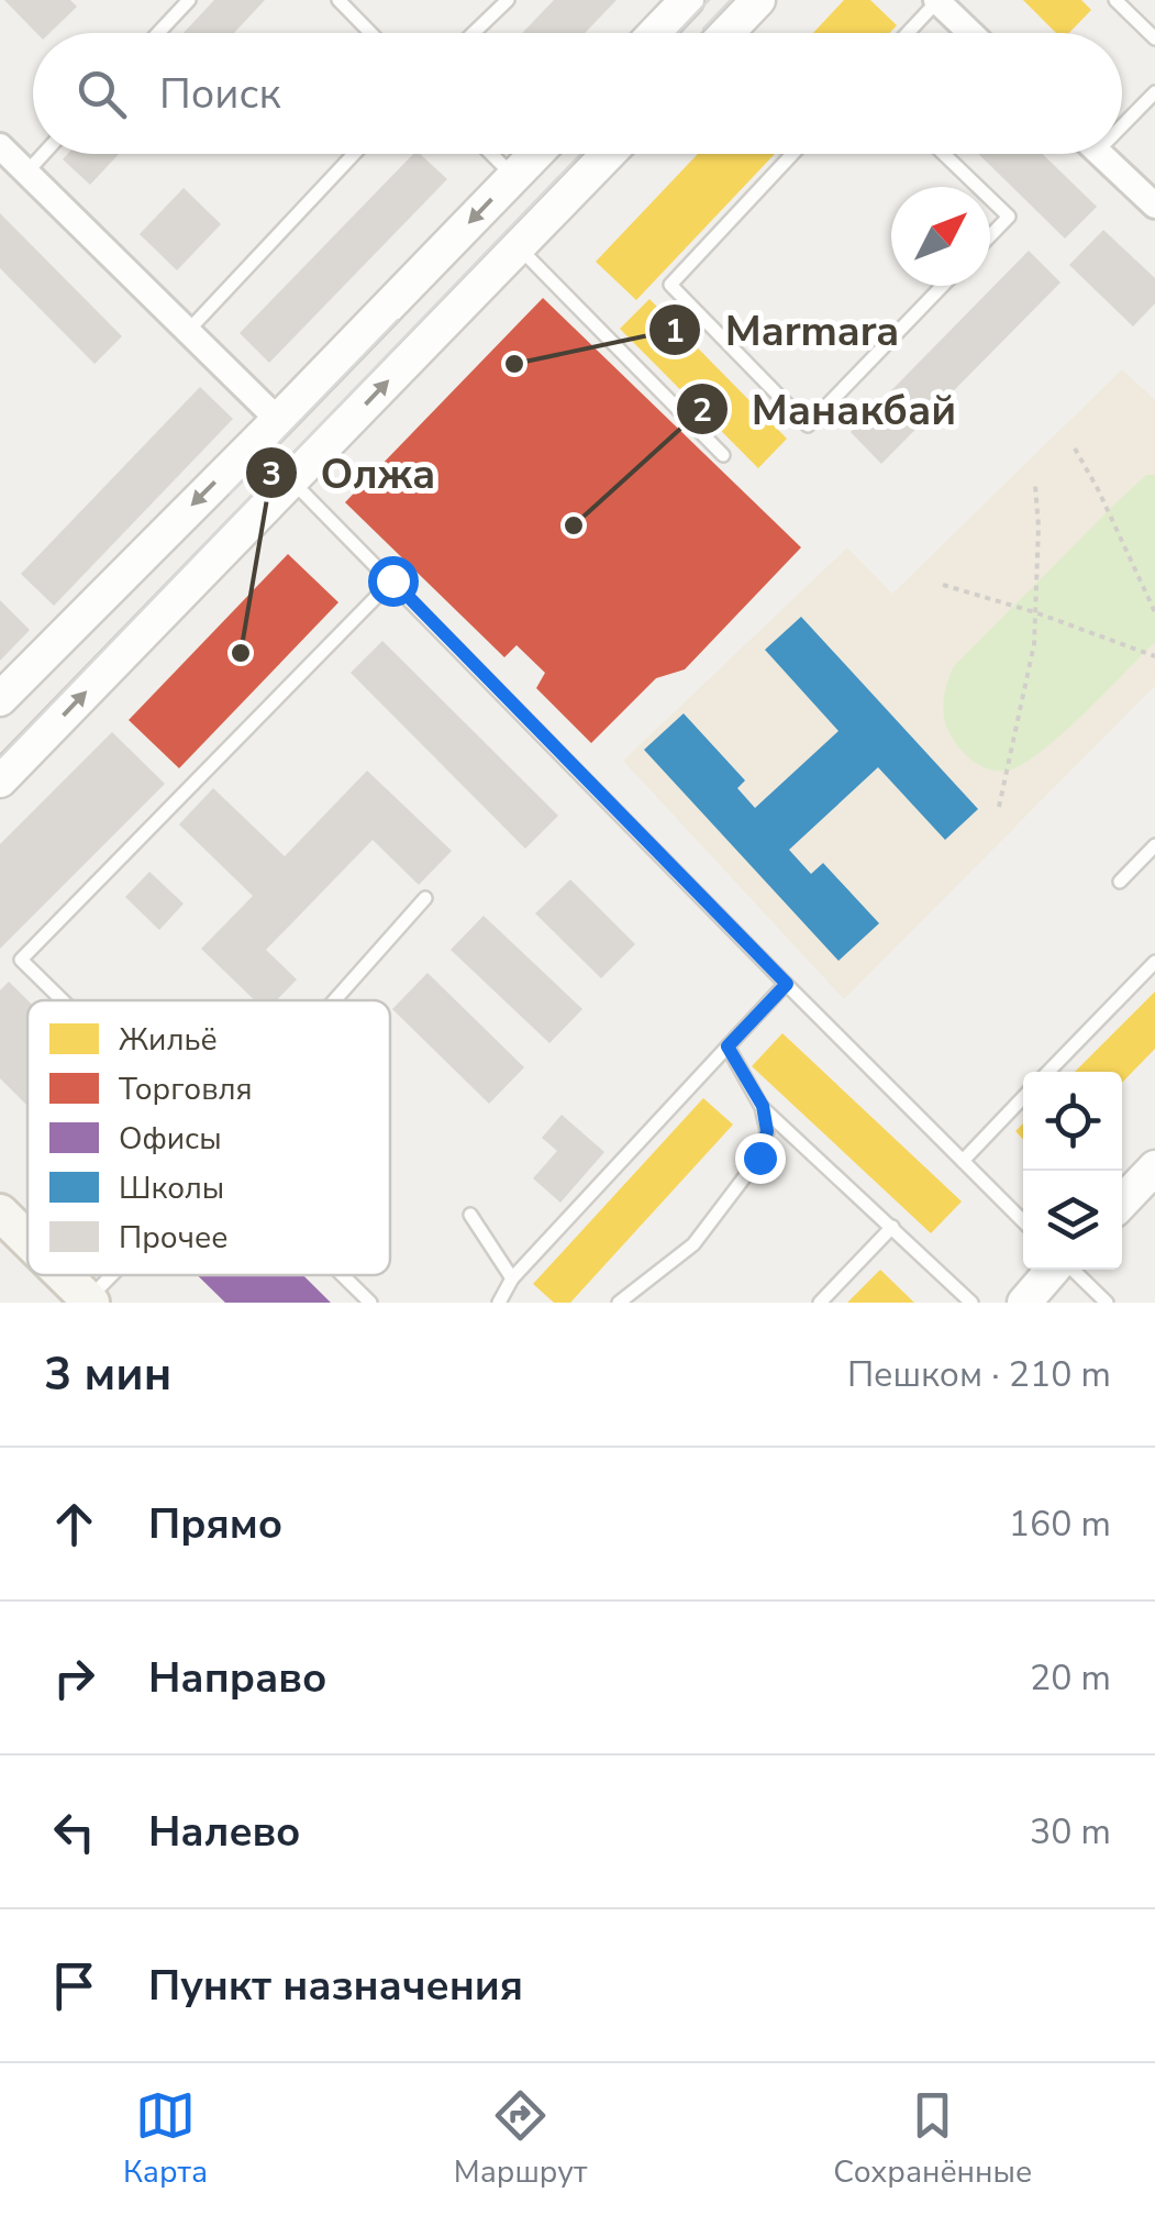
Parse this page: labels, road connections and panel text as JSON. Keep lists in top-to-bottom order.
{
  "places": ["Marmara", "Манакбай", "Олжа"],
  "legend": [
    "Жильё",
    "Торговля",
    "Офисы",
    "Школы",
    "Прочее"
  ],
  "north": "top right",
  "page": {
    "search": "Поиск",
    "heading": ["3 мин", "Пешком · 210 m"],
    "list": [
      ["Прямо", "160 m"],
      ["Направо", "20 m"],
      ["Налево", "30 m"],
      "Пункт назначения"
    ],
    "nav": ["Карта", "Маршрут", "Сохранённые"]
  }
}
